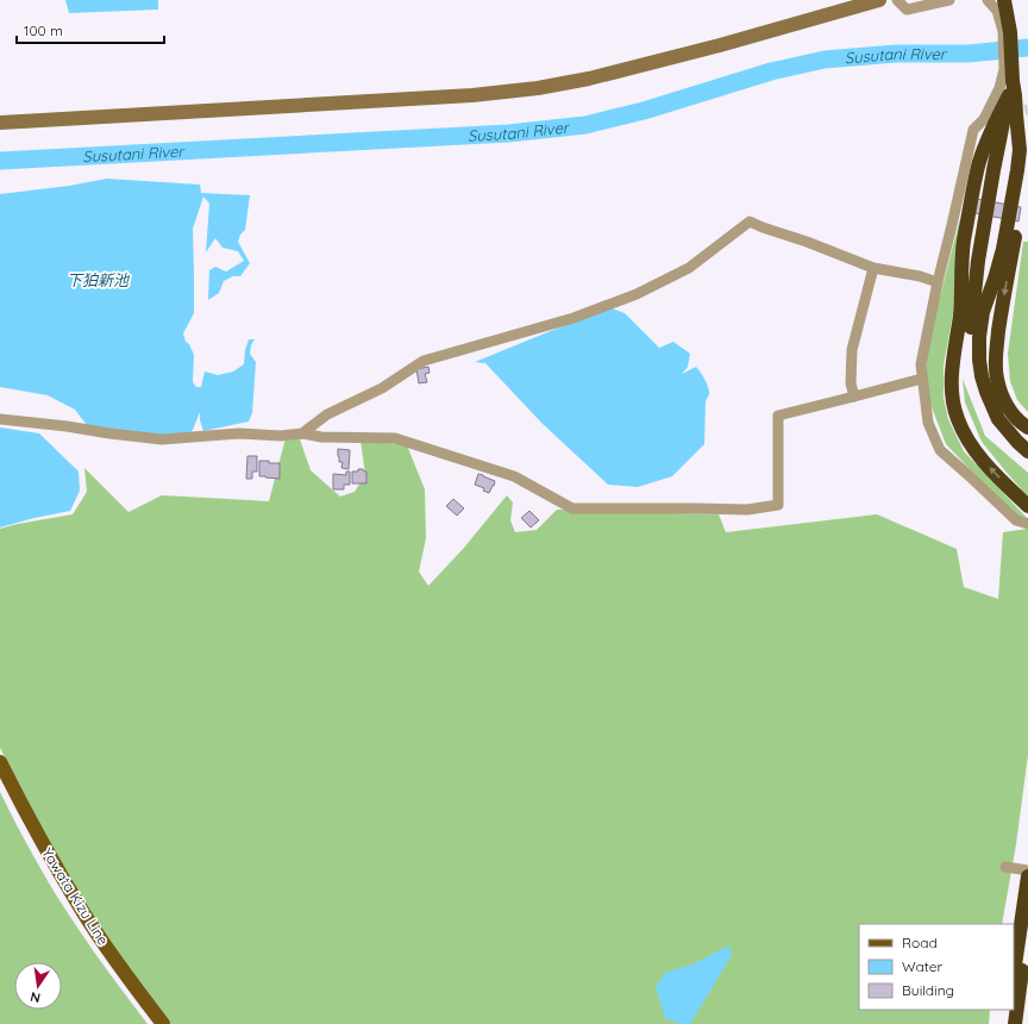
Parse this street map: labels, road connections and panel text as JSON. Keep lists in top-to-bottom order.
{
  "streets": {
    "main road": ["Yawata Kizu Line"]
  },
  "water": ["Susutani River", "下狛新池"],
  "legend": ["Road", "Water", "Building"],
  "scale_bar": "100 m",
  "north": "bottom"
}
